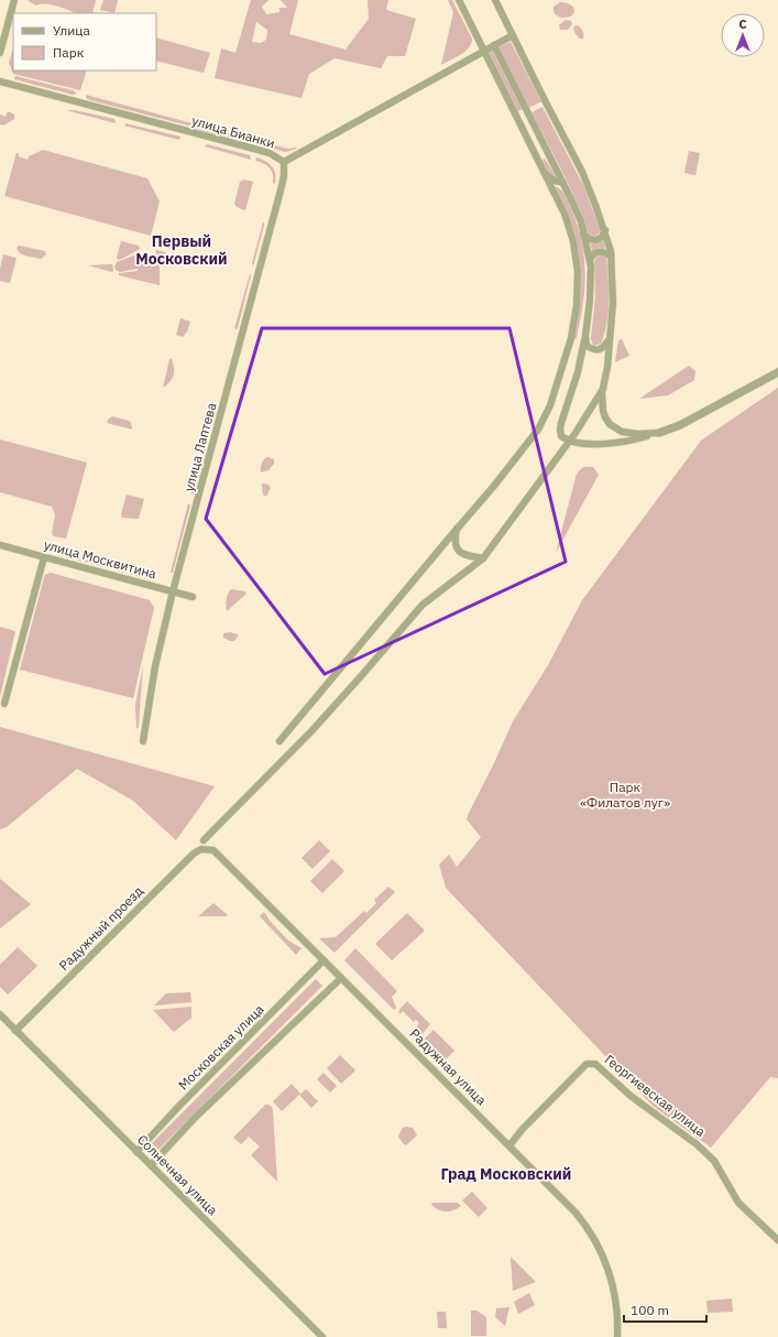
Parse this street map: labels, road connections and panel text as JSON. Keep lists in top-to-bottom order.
{
  "streets": {
    "street": [
      "улица Бианки",
      "улица Лаптева",
      "улица Москвитина",
      "Радужный проезд",
      "Московская улица",
      "Радужная улица",
      "Георгиевская улица",
      "Солнечная улица"
    ]
  },
  "crossings": [
    ["улица Бианки", "улица Лаптева"],
    ["улица Лаптева", "улица Москвитина"],
    ["Радужный проезд", "Радужная улица"],
    ["Радужный проезд", "Солнечная улица"],
    ["Московская улица", "Радужная улица"],
    ["Московская улица", "Солнечная улица"],
    ["Радужная улица", "Георгиевская улица"]
  ],
  "districts": ["Первый Московский", "Град Московский"],
  "parks": ["Парк «Филатов луг»"],
  "legend": ["Улица", "Парк"],
  "scale_bar": "100 m",
  "north": "top"
}
